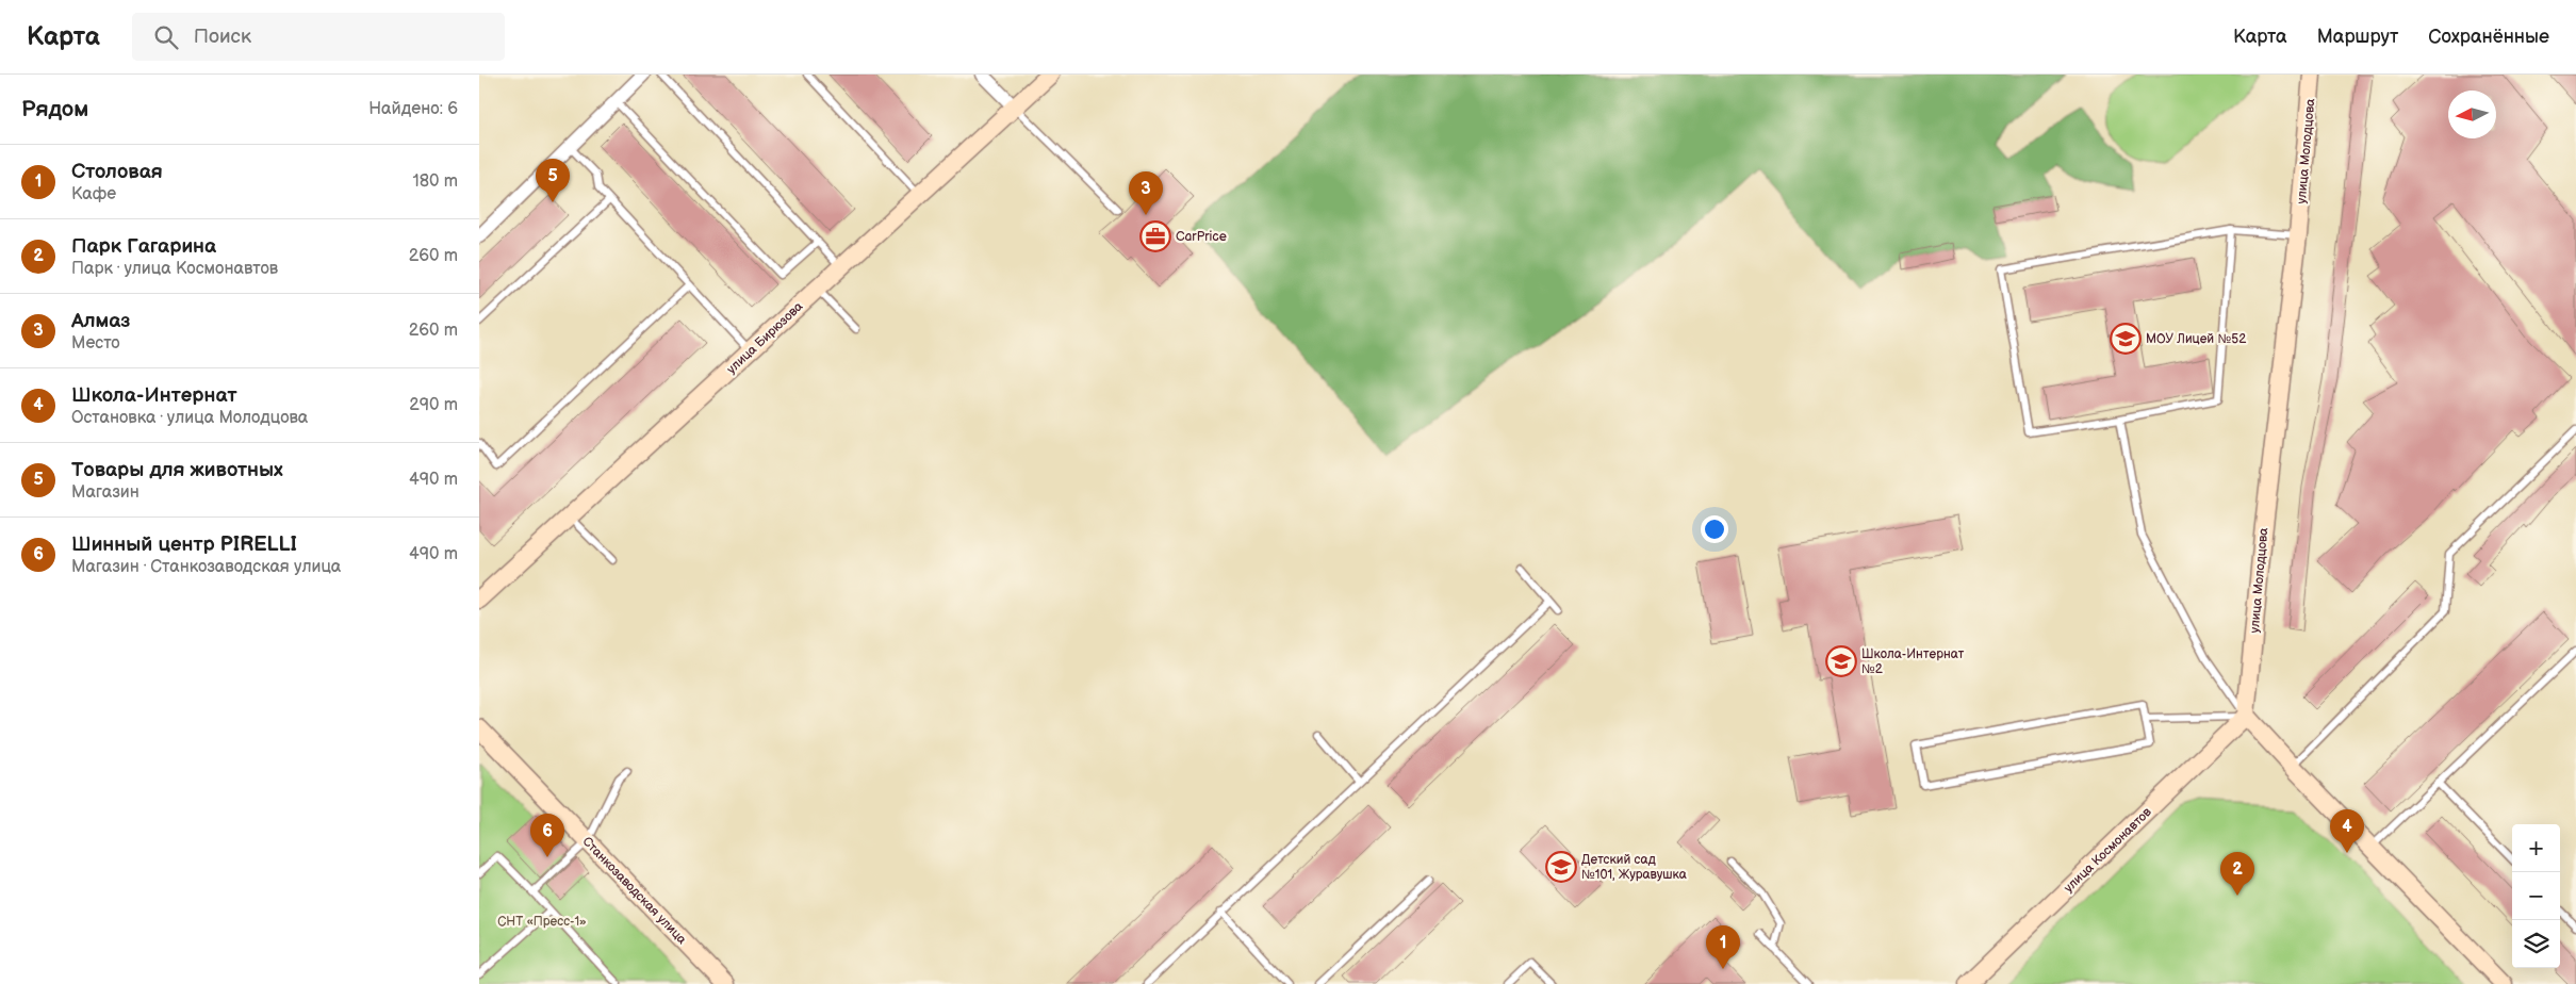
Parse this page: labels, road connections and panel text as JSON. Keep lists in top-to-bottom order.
{
  "streets": {
    "street": [
      "улица Молодцова",
      "улица Бирюзова",
      "улица Космонавтов",
      "Станкозаводская улица"
    ]
  },
  "crossings": [
    ["улица Молодцова", "улица Космонавтов"]
  ],
  "parks": ["СНТ «Пресс-1»"],
  "places": {
    "office": ["CarPrice"],
    "school or university": ["МОУ Лицей №52", "Школа-Интернат №2", "Детский сад №101, Журавушка"]
  },
  "north": "left",
  "page": {
    "header": "Карта",
    "search": "Поиск",
    "nav": ["Карта", "Маршрут", "Сохранённые"],
    "heading": ["Рядом", "Найдено: 6"],
    "list": [
      {
        "mark": "1",
        "name": "Столовая",
        "note": "Кафе",
        "value": "180 m"
      },
      {
        "mark": "2",
        "name": "Парк Гагарина",
        "note": "Парк · улица Космонавтов",
        "value": "260 m"
      },
      {
        "mark": "3",
        "name": "Алмаз",
        "note": "Место",
        "value": "260 m"
      },
      {
        "mark": "4",
        "name": "Школа-Интернат",
        "note": "Остановка · улица Молодцова",
        "value": "290 m"
      },
      {
        "mark": "5",
        "name": "Товары для животных",
        "note": "Магазин",
        "value": "490 m"
      },
      {
        "mark": "6",
        "name": "Шинный центр PIRELLI",
        "note": "Магазин · Станкозаводская улица",
        "value": "490 m"
      }
    ],
    "pins": [
      "5",
      "3",
      "4",
      "6",
      "2",
      "1"
    ],
    "map_buttons": ["+", "−"]
  }
}
